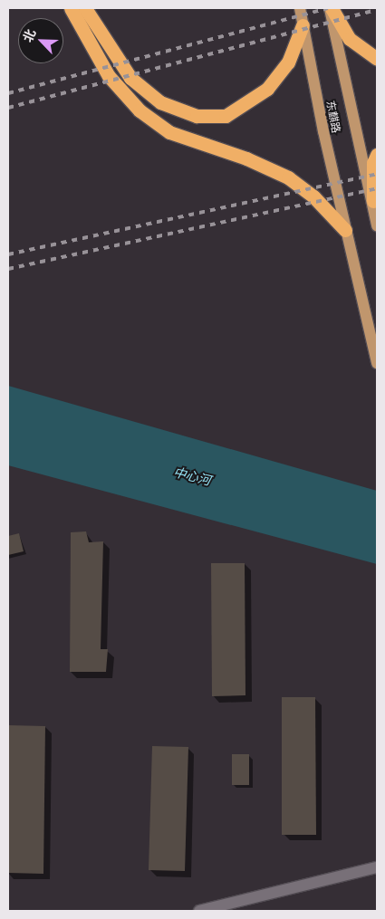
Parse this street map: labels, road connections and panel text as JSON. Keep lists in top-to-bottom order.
{
  "streets": {
    "main road": ["东麒路"]
  },
  "water": ["中心河"],
  "north": "top left"
}
